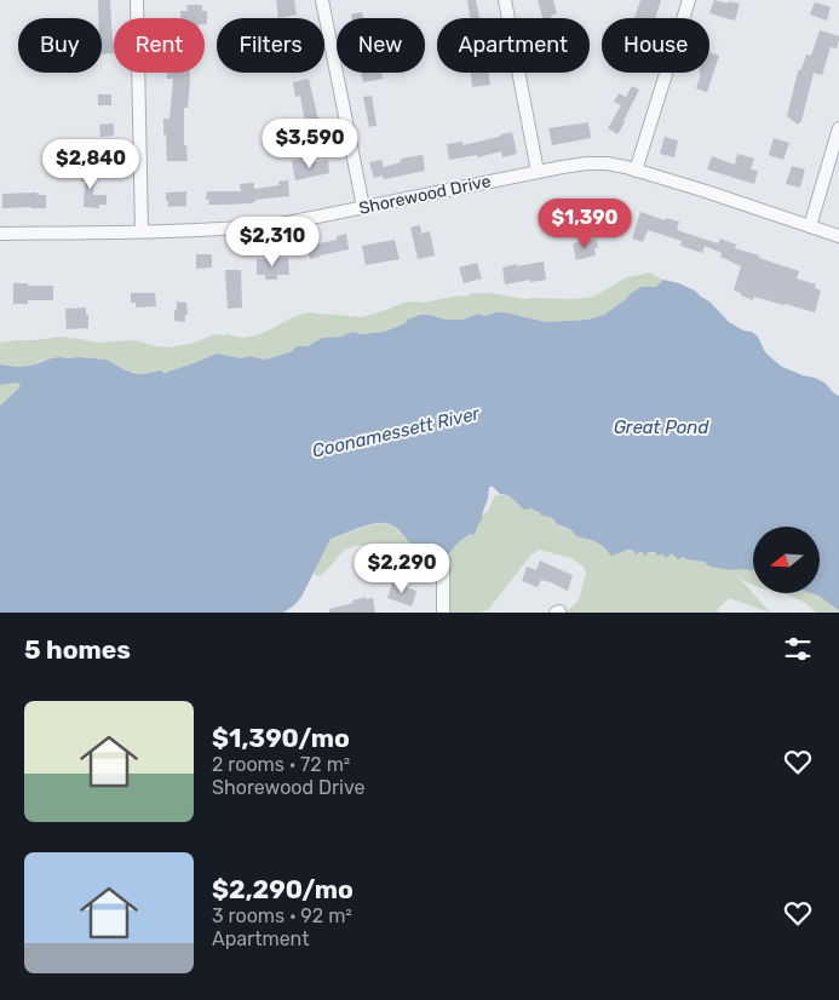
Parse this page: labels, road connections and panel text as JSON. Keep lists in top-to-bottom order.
{
  "streets": {
    "street": ["Shorewood Drive"]
  },
  "water": ["Great Pond", "Coonamessett River"],
  "north": "left",
  "page": {
    "chip": [
      "Buy",
      "Rent",
      "Filters",
      "New",
      "Apartment",
      "House"
    ],
    "price": [
      "$3,590",
      "$2,840",
      "$1,390",
      "$2,310",
      "$2,290"
    ],
    "heading": "5 homes",
    "list": [
      {
        "name": "$1,390/mo",
        "note": "2 rooms · 72 m² · Shorewood Drive"
      },
      {
        "name": "$2,290/mo",
        "note": "3 rooms · 92 m² · Apartment"
      }
    ]
  }
}
